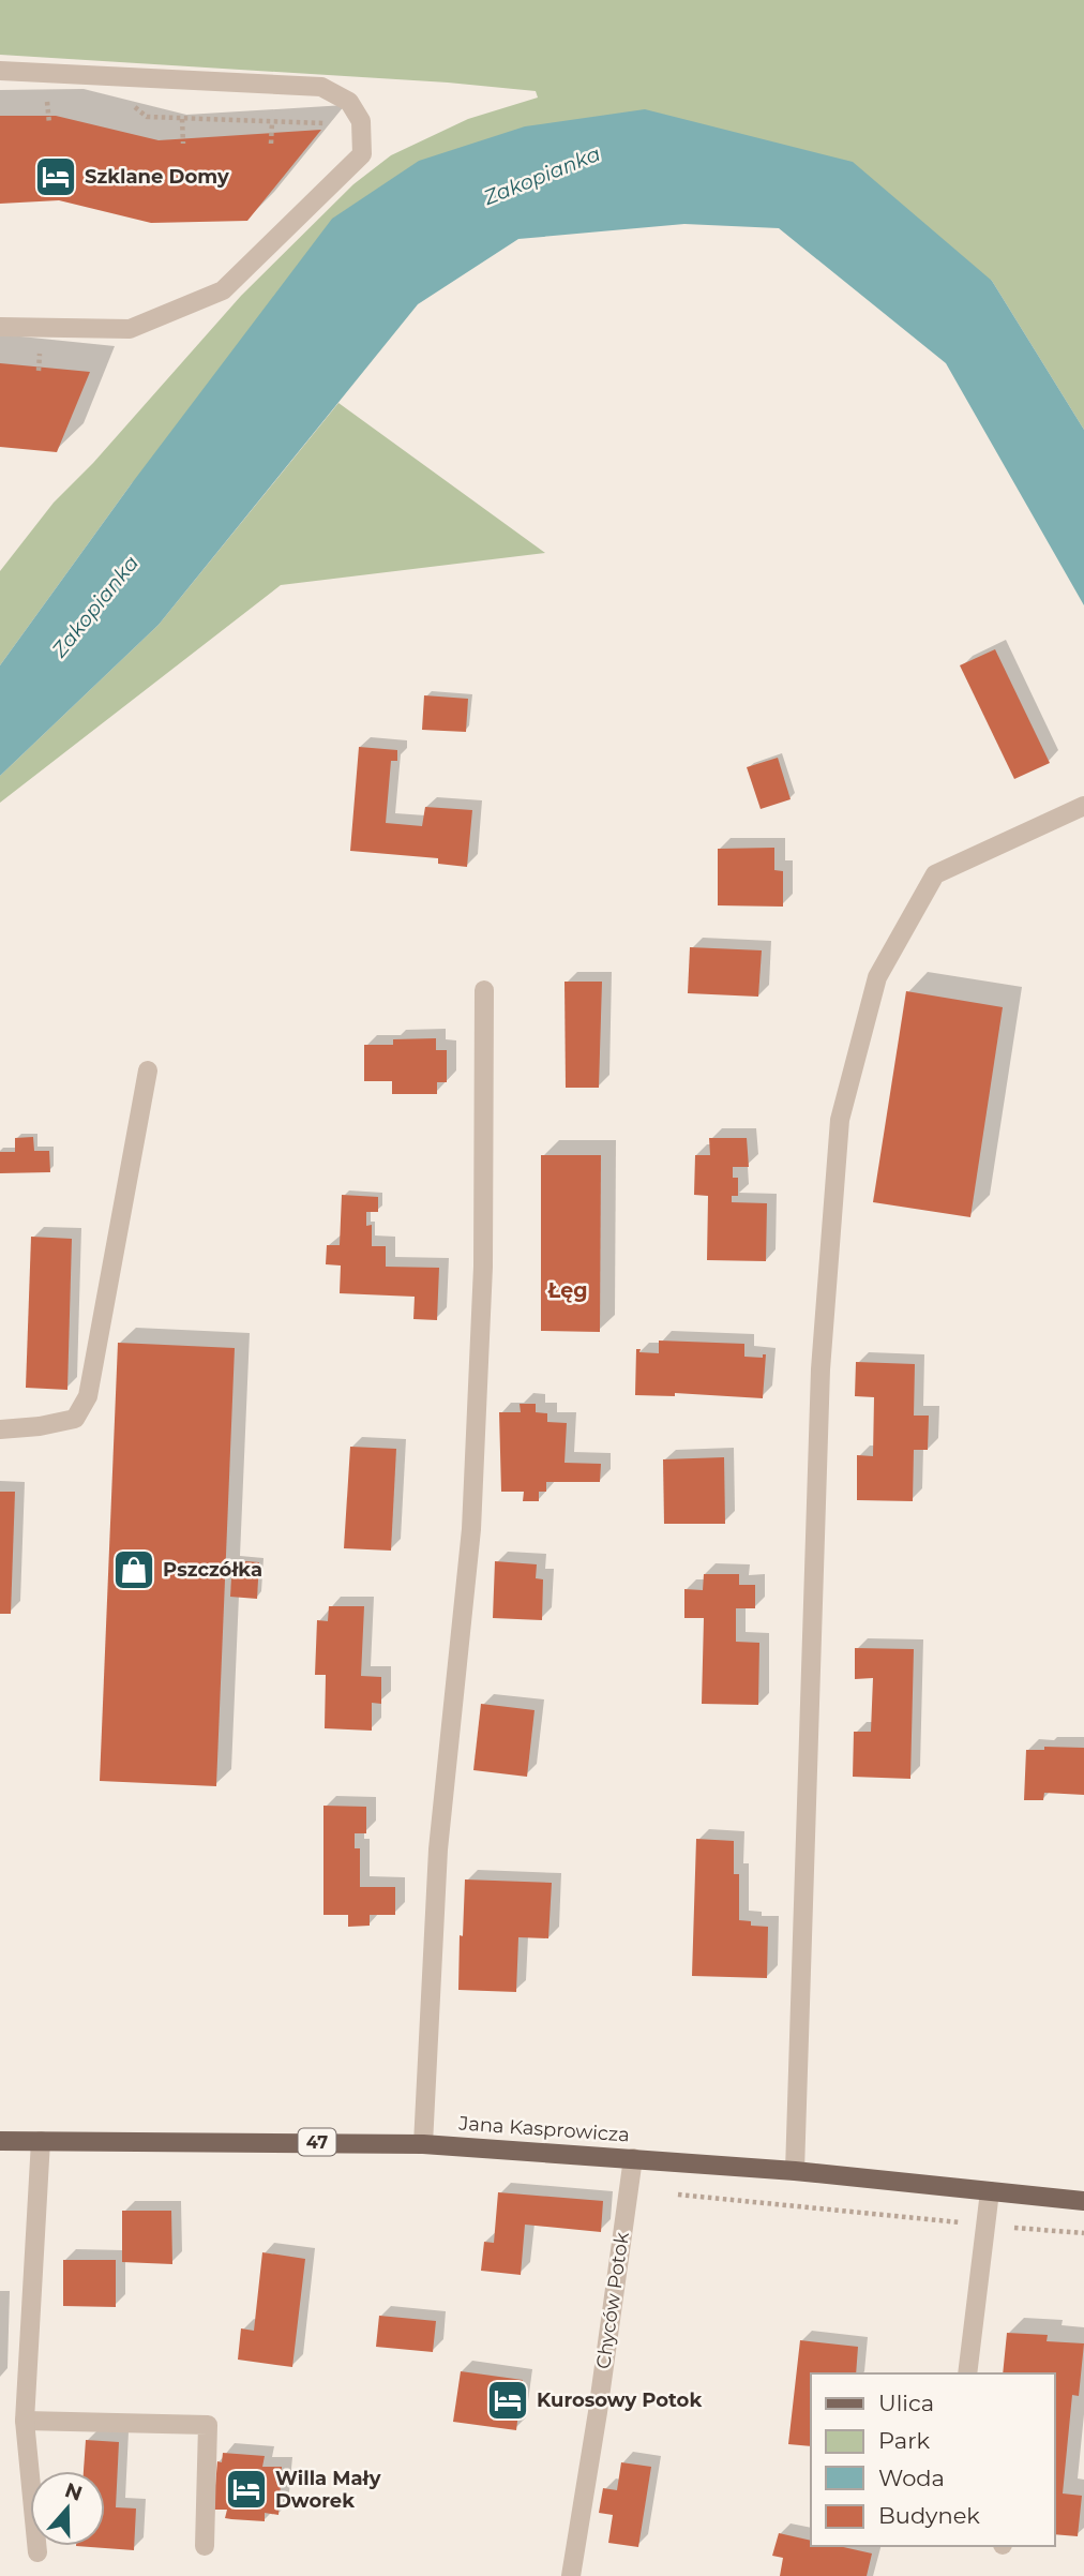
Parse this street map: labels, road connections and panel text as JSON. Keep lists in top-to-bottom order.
{
  "streets": {
    "main road": ["Jana Kasprowicza", "47"],
    "street": ["Chyców Potok"]
  },
  "crossings": [
    ["Jana Kasprowicza", "Chyców Potok"]
  ],
  "districts": ["Łęg"],
  "water": ["Zakopianka"],
  "places": {
    "hotel": ["Szklane Domy", "Kurosowy Potok", "Willa Mały Dworek"],
    "shop": ["Pszczółka"]
  },
  "legend": [
    "Ulica",
    "Park",
    "Woda",
    "Budynek"
  ],
  "north": "top"
}
